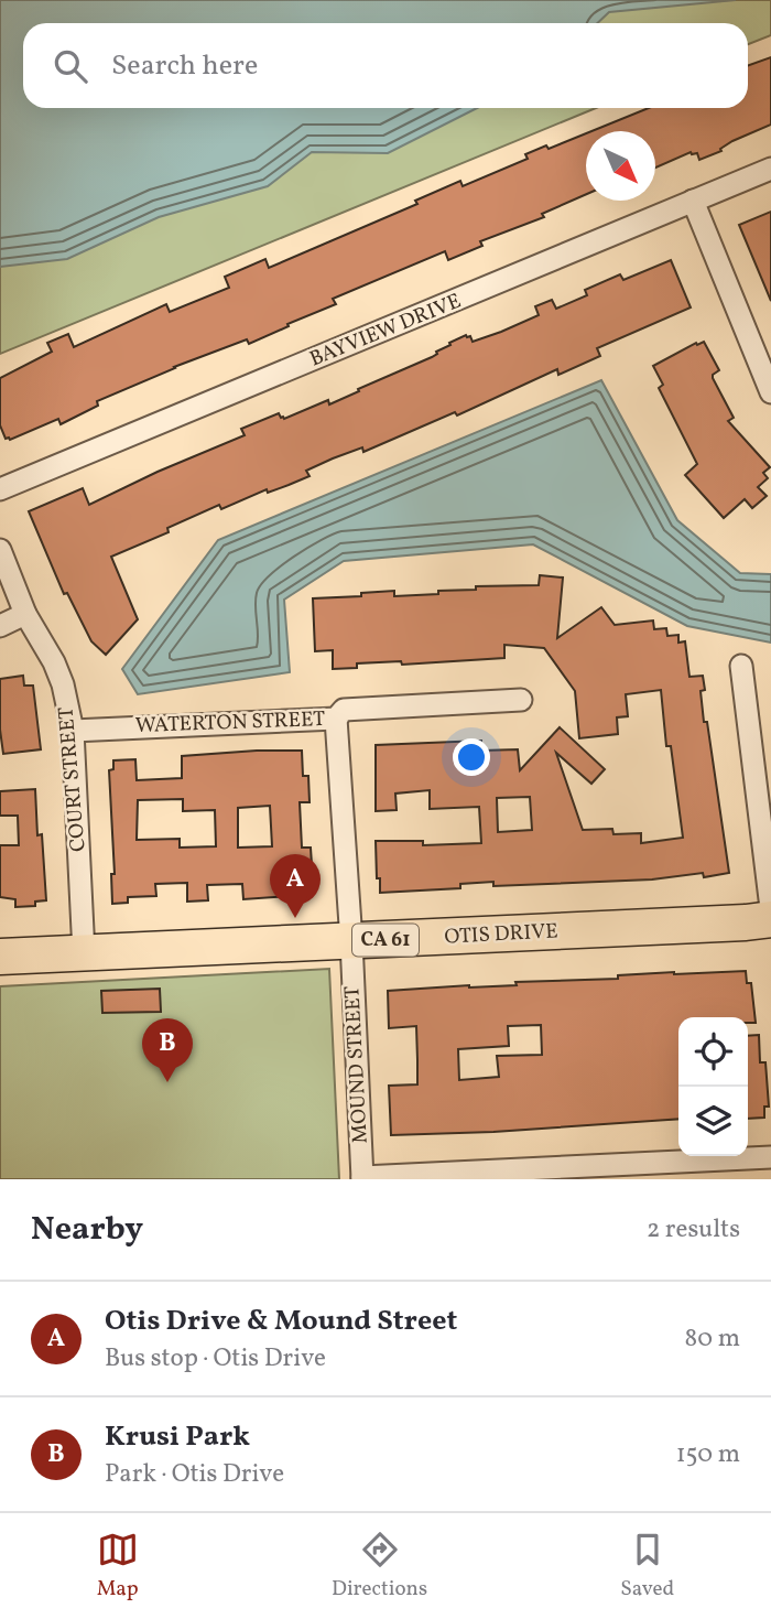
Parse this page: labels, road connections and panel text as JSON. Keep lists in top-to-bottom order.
{
  "streets": {
    "main road": ["OTIS DRIVE", "CA 61"],
    "street": [
      "BAYVIEW DRIVE",
      "WATERTON STREET",
      "COURT STREET",
      "MOUND STREET"
    ]
  },
  "crossings": [
    ["WATERTON STREET", "COURT STREET"],
    ["WATERTON STREET", "MOUND STREET"],
    ["COURT STREET", "OTIS DRIVE"],
    ["OTIS DRIVE", "MOUND STREET"]
  ],
  "north": "bottom right",
  "page": {
    "search": "Search here",
    "pins": ["A", "B"],
    "heading": ["Nearby", "2 results"],
    "list": [
      {
        "mark": "A",
        "name": "Otis Drive & Mound Street",
        "note": "Bus stop · Otis Drive",
        "value": "80 m"
      },
      {
        "mark": "B",
        "name": "Krusi Park",
        "note": "Park · Otis Drive",
        "value": "150 m"
      }
    ],
    "nav": ["Map", "Directions", "Saved"]
  }
}
